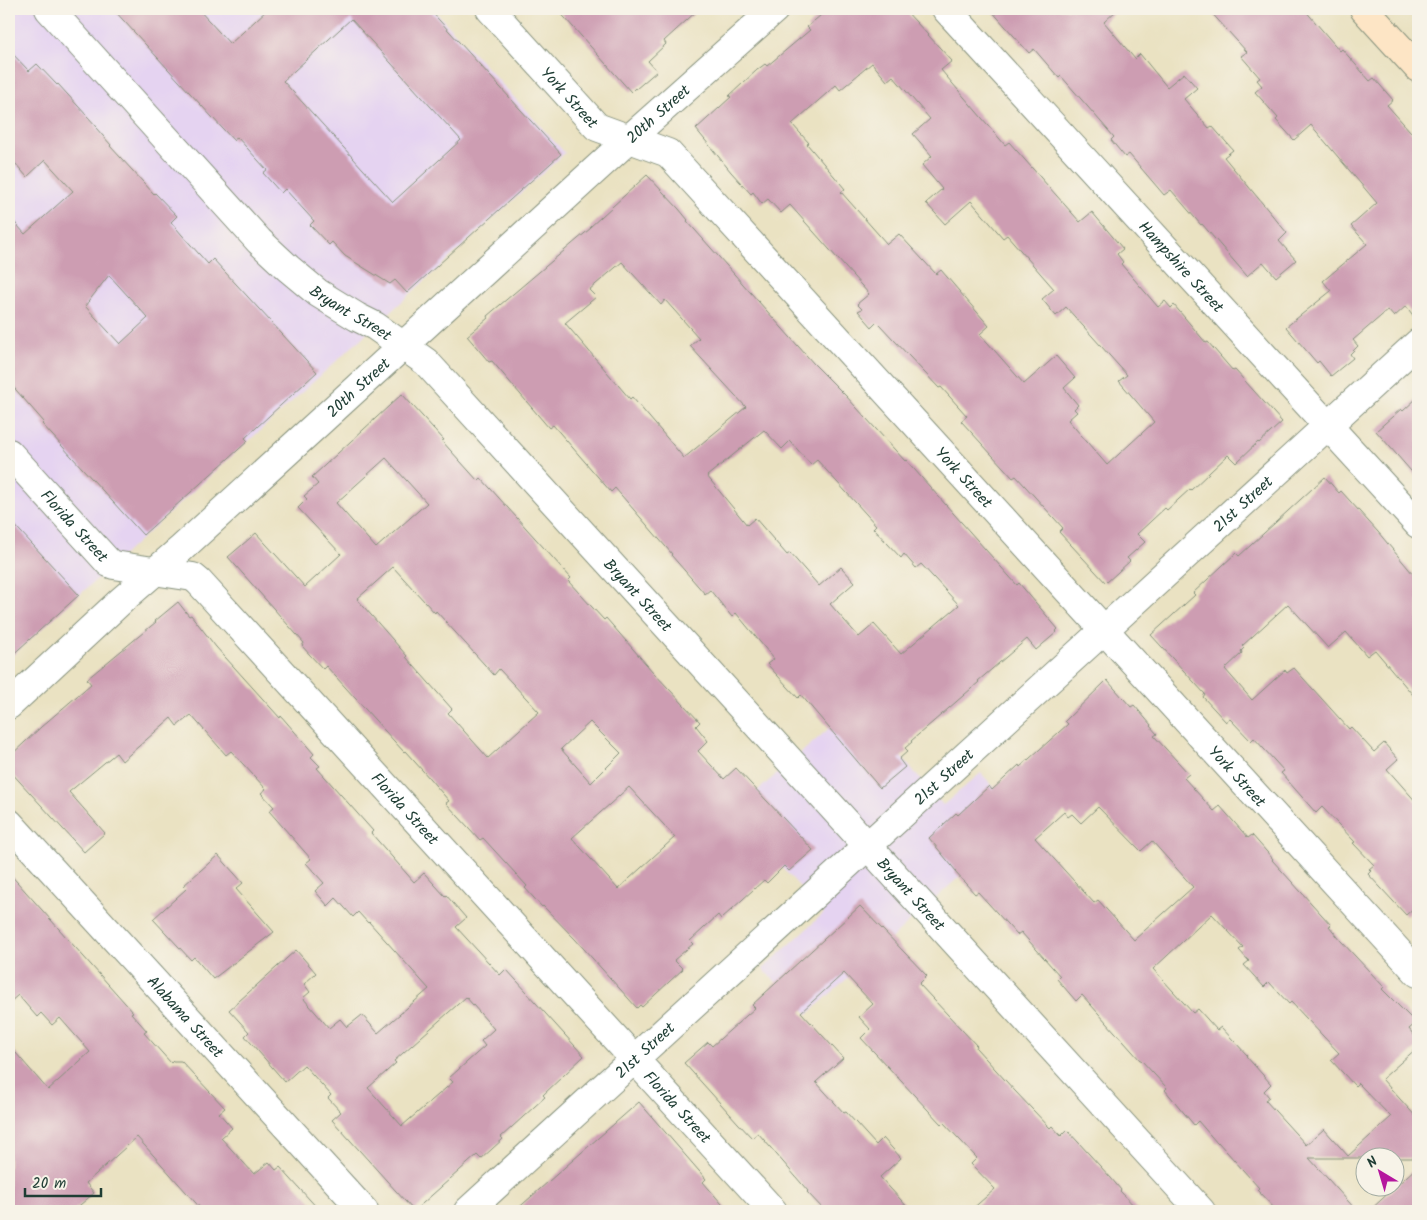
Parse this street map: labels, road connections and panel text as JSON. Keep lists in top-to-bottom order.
{
  "streets": {
    "street": [
      "York Street",
      "20th Street",
      "Hampshire Street",
      "Bryant Street",
      "21st Street",
      "Florida Street",
      "Alabama Street"
    ]
  },
  "crossings": [
    ["York Street", "20th Street"],
    ["York Street", "21st Street"],
    ["20th Street", "Bryant Street"],
    ["20th Street", "Florida Street"],
    ["Hampshire Street", "21st Street"],
    ["Bryant Street", "21st Street"],
    ["21st Street", "Florida Street"]
  ],
  "scale_bar": "20 m",
  "north": "top left"
}
